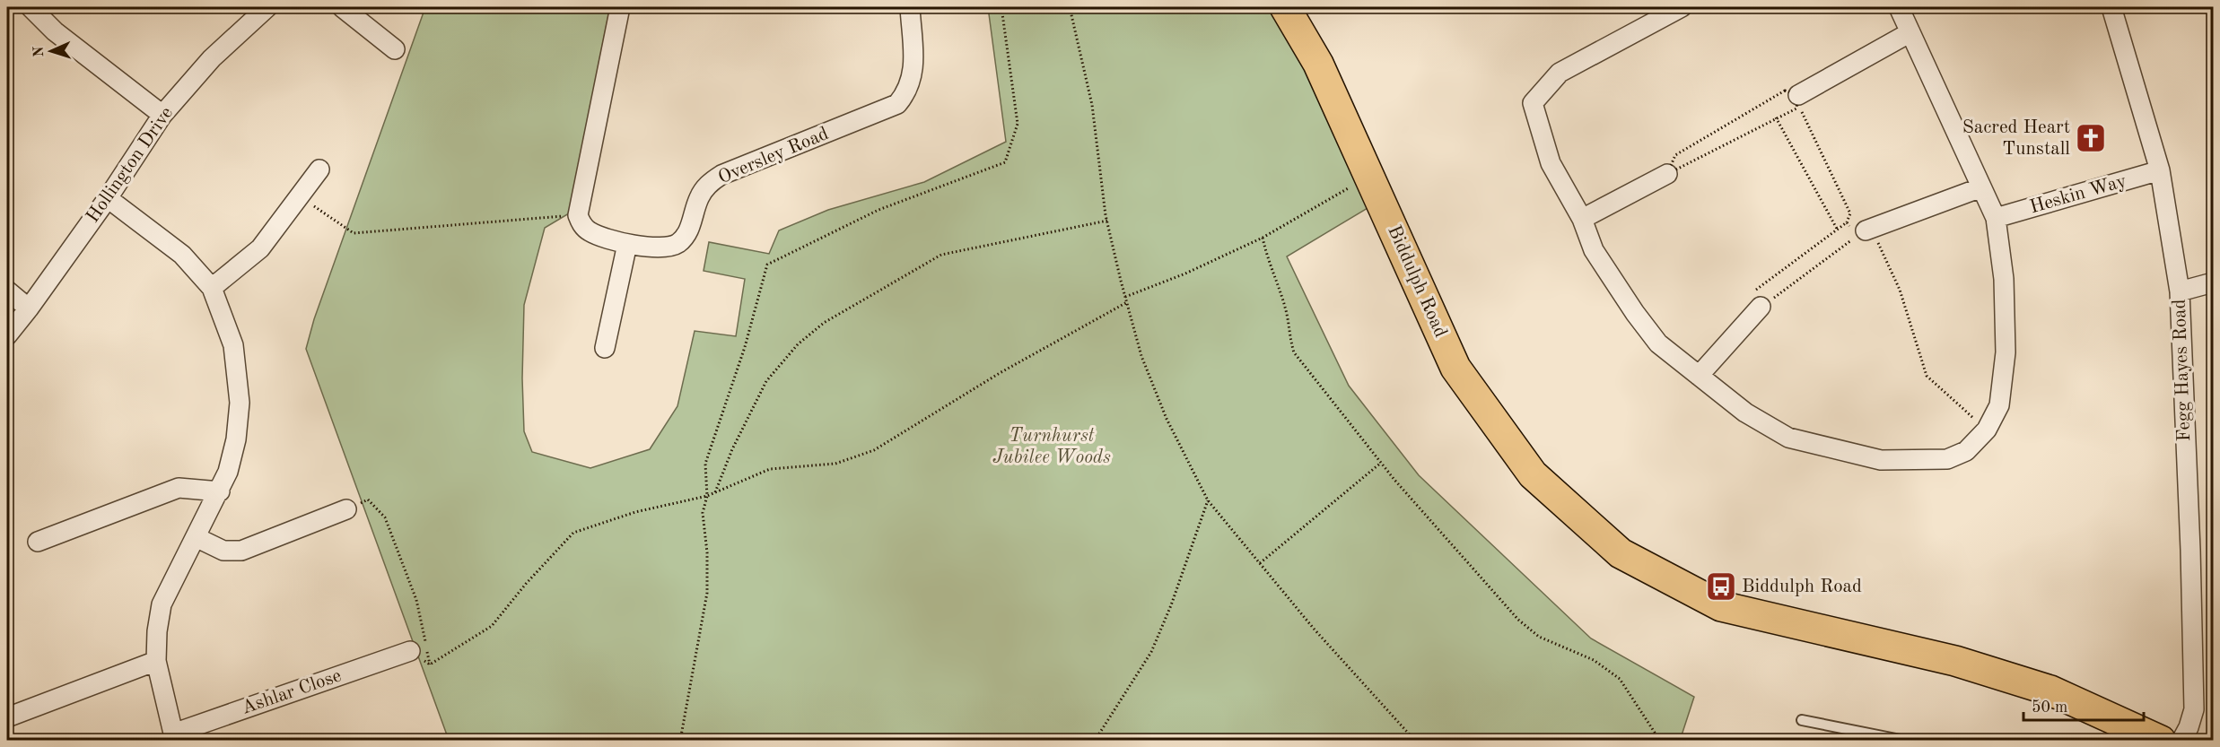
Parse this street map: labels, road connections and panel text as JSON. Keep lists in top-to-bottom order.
{
  "streets": {
    "main road": ["Biddulph Road"],
    "street": [
      "Oversley Road",
      "Hollington Drive",
      "Heskin Way",
      "Fegg Hayes Road",
      "Ashlar Close"
    ]
  },
  "crossings": [
    ["Heskin Way", "Fegg Hayes Road"]
  ],
  "parks": ["Turnhurst Jubilee Woods"],
  "places": {
    "church": ["Sacred Heart Tunstall"],
    "bus stop": ["Biddulph Road"]
  },
  "scale_bar": "50 m",
  "north": "left"
}
